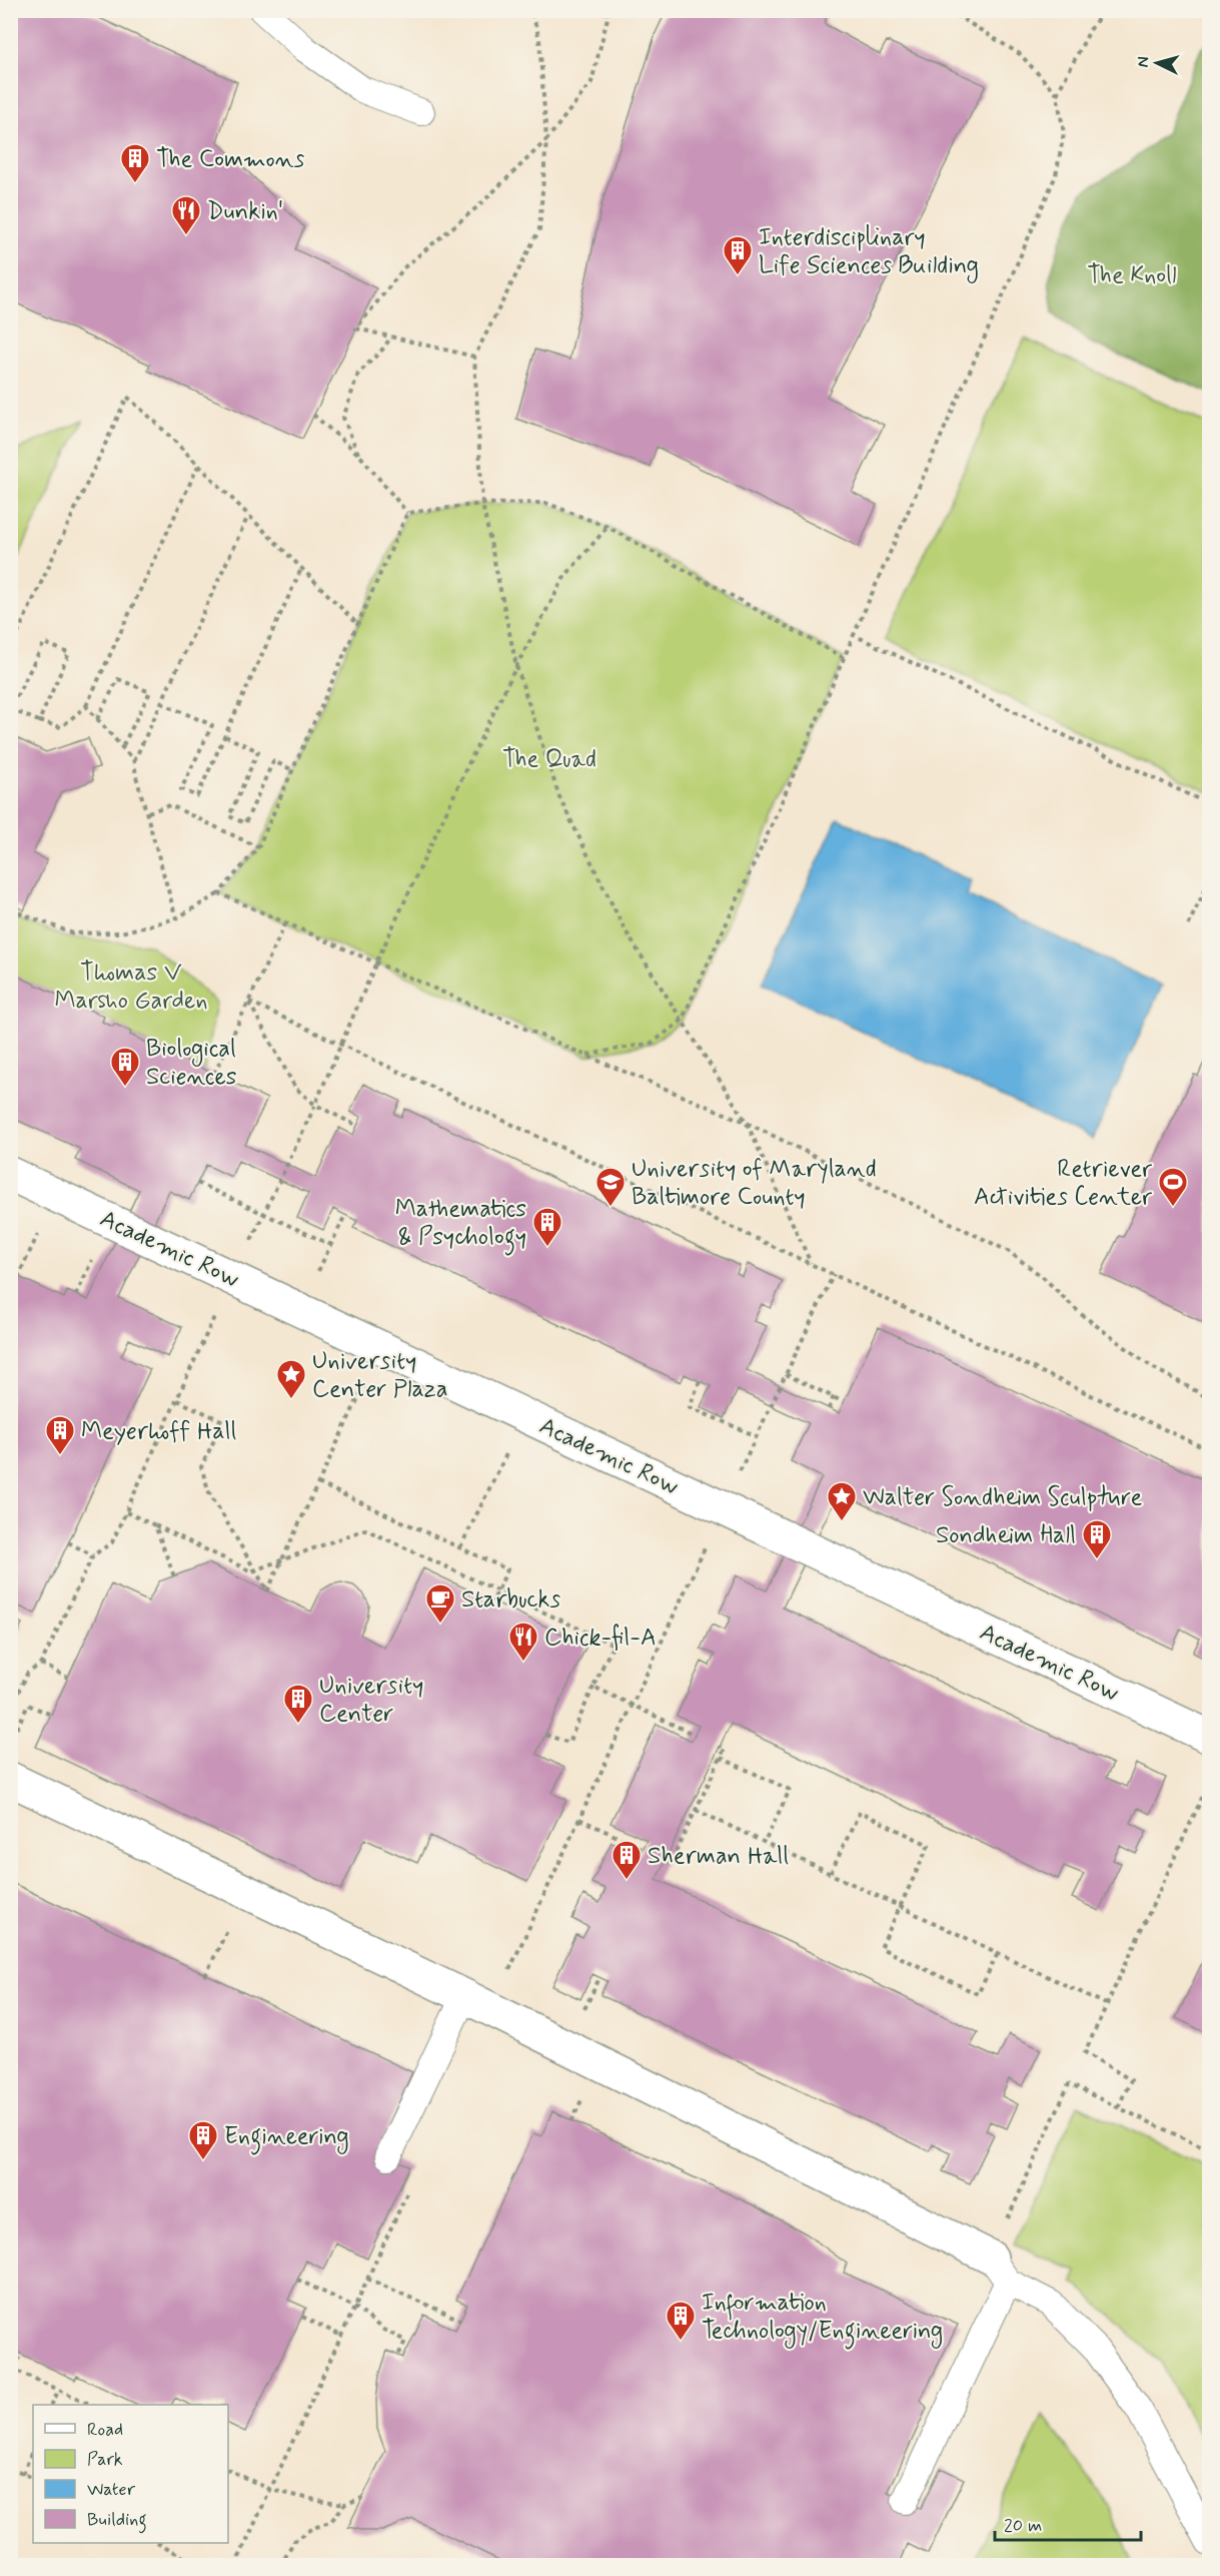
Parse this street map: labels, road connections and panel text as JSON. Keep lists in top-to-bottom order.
{
  "streets": {
    "street": ["Academic Row"]
  },
  "parks": ["The Knoll", "The Quad", "Thomas V Marsho Garden"],
  "places": {
    "building": [
      "The Commons",
      "Interdisciplinary Life Sciences Building",
      "Biological Sciences",
      "Mathematics & Psychology",
      "Meyerhoff Hall",
      "Sondheim Hall",
      "University Center",
      "Sherman Hall",
      "Engineering",
      "Information Technology/Engineering"
    ],
    "restaurant": ["Dunkin'", "Chick-fil-A"],
    "school or university": ["University of Maryland Baltimore County"],
    "sports": ["Retriever Activities Center"],
    "place": ["University Center Plaza", "Walter Sondheim Sculpture"],
    "cafe": ["Starbucks"]
  },
  "legend": [
    "Road",
    "Park",
    "Water",
    "Building"
  ],
  "scale_bar": "20 m",
  "north": "left"
}
